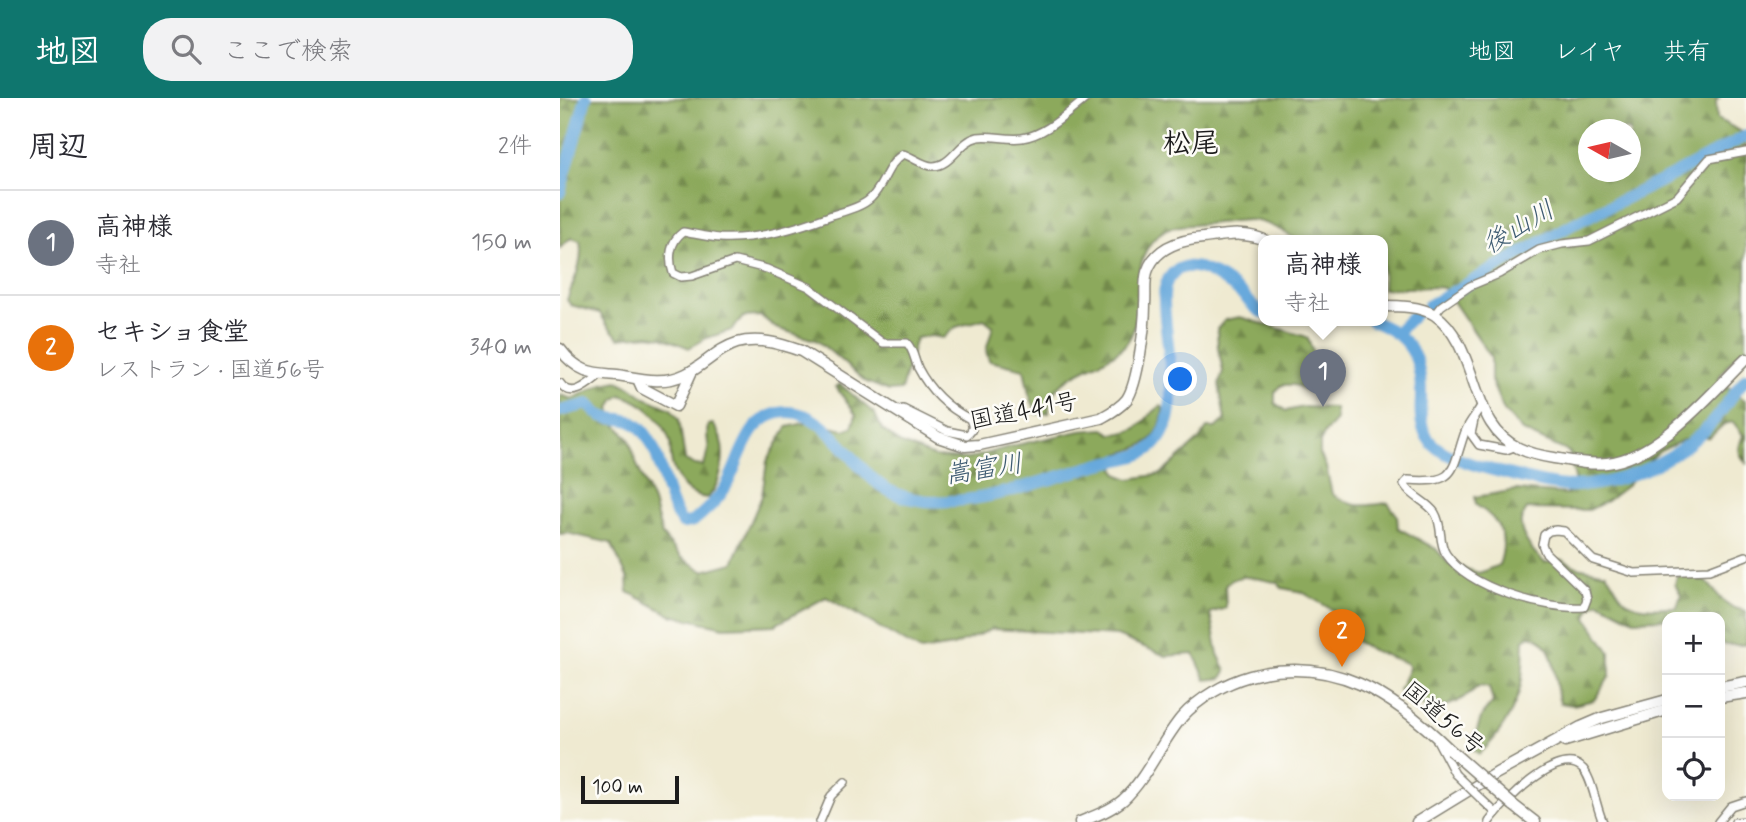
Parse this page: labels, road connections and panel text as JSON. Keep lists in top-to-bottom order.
{
  "streets": {
    "highway": ["国道441号", "国道56号"]
  },
  "districts": ["松尾"],
  "water": ["後山川", "嵩富川"],
  "scale_bar": "100 m",
  "north": "left",
  "page": {
    "header": "地図",
    "search": "ここで検索",
    "nav": ["地図", "レイヤ", "共有"],
    "heading": ["周辺", "2件"],
    "list": [
      {
        "mark": "1",
        "name": "高神様",
        "note": "寺社",
        "value": "150 m"
      },
      {
        "mark": "2",
        "name": "セキショ食堂",
        "note": "レストラン · 国道56号",
        "value": "340 m"
      }
    ],
    "popup": ["高神様", "寺社"],
    "pins": ["1", "2"],
    "map_buttons": ["+", "−"],
    "scale": "100 m"
  }
}
